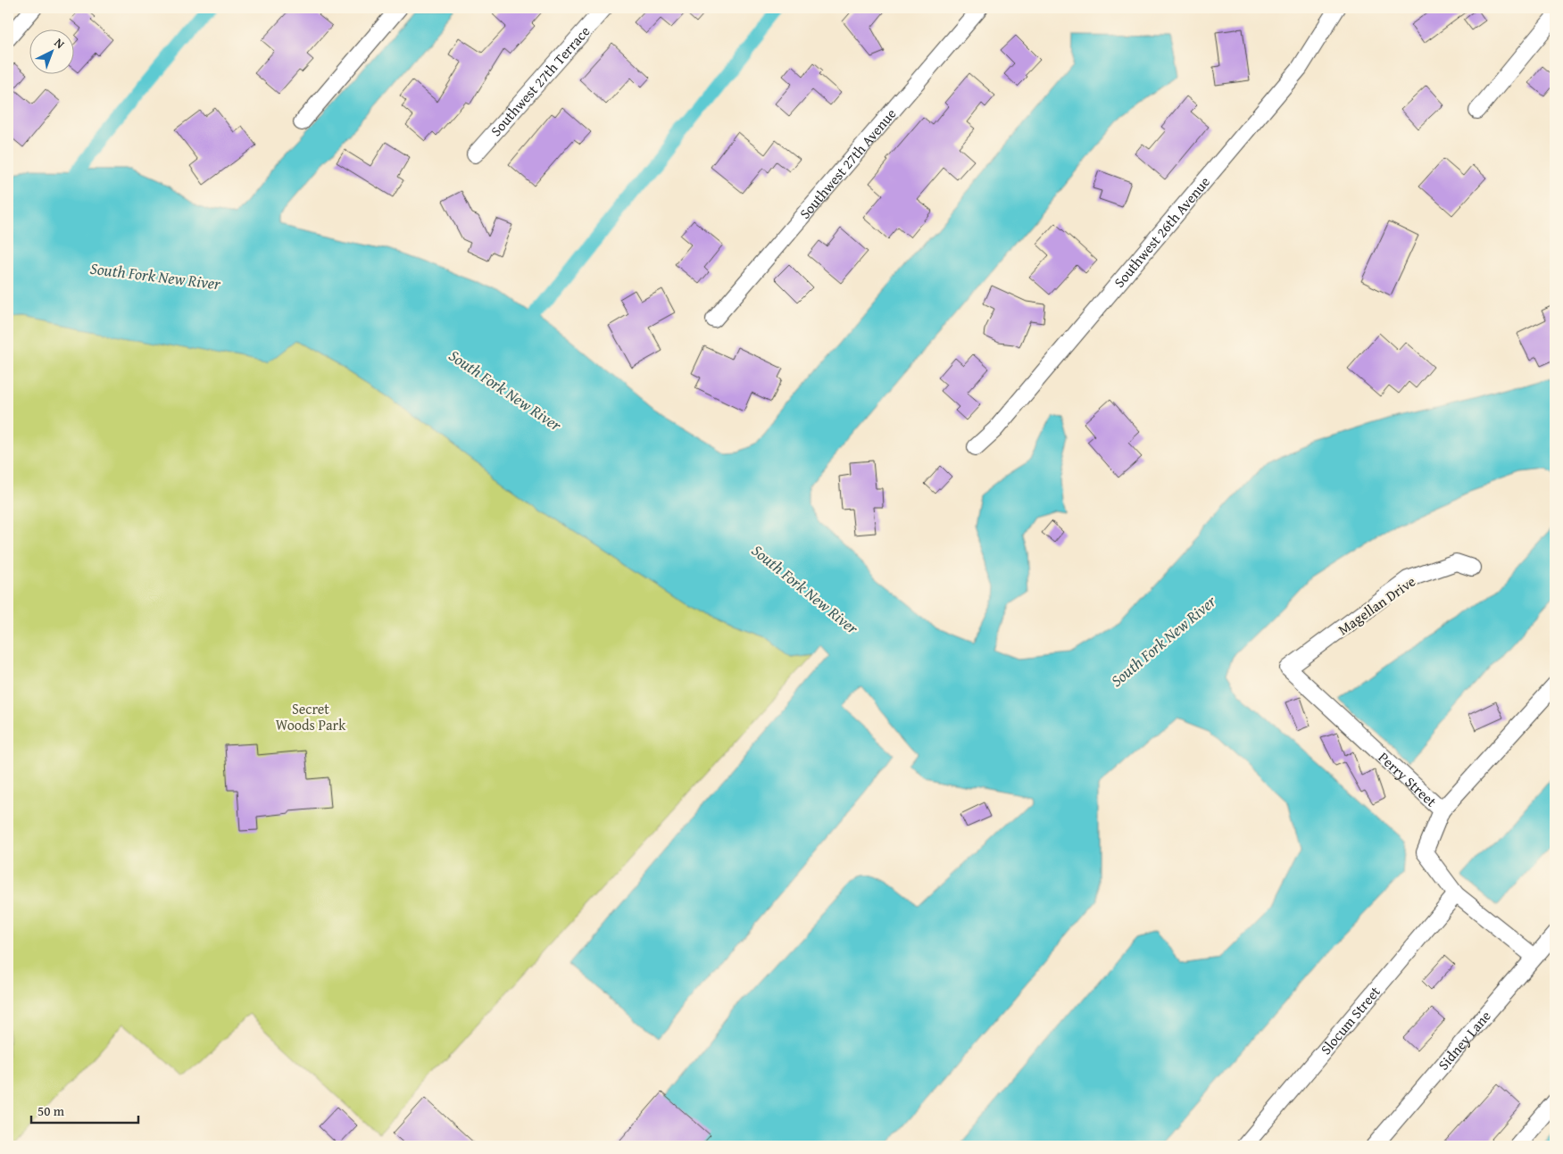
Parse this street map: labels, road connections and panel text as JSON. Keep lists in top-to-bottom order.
{
  "streets": {
    "street": [
      "Southwest 27th Terrace",
      "Southwest 27th Avenue",
      "Southwest 26th Avenue",
      "Magellan Drive",
      "Perry Street",
      "Slocum Street",
      "Sidney Lane"
    ]
  },
  "crossings": [
    ["Magellan Drive", "Perry Street"],
    ["Perry Street", "Slocum Street"],
    ["Perry Street", "Sidney Lane"]
  ],
  "water": ["South Fork New River"],
  "parks": ["Secret Woods Park"],
  "scale_bar": "50 m",
  "north": "top right"
}
